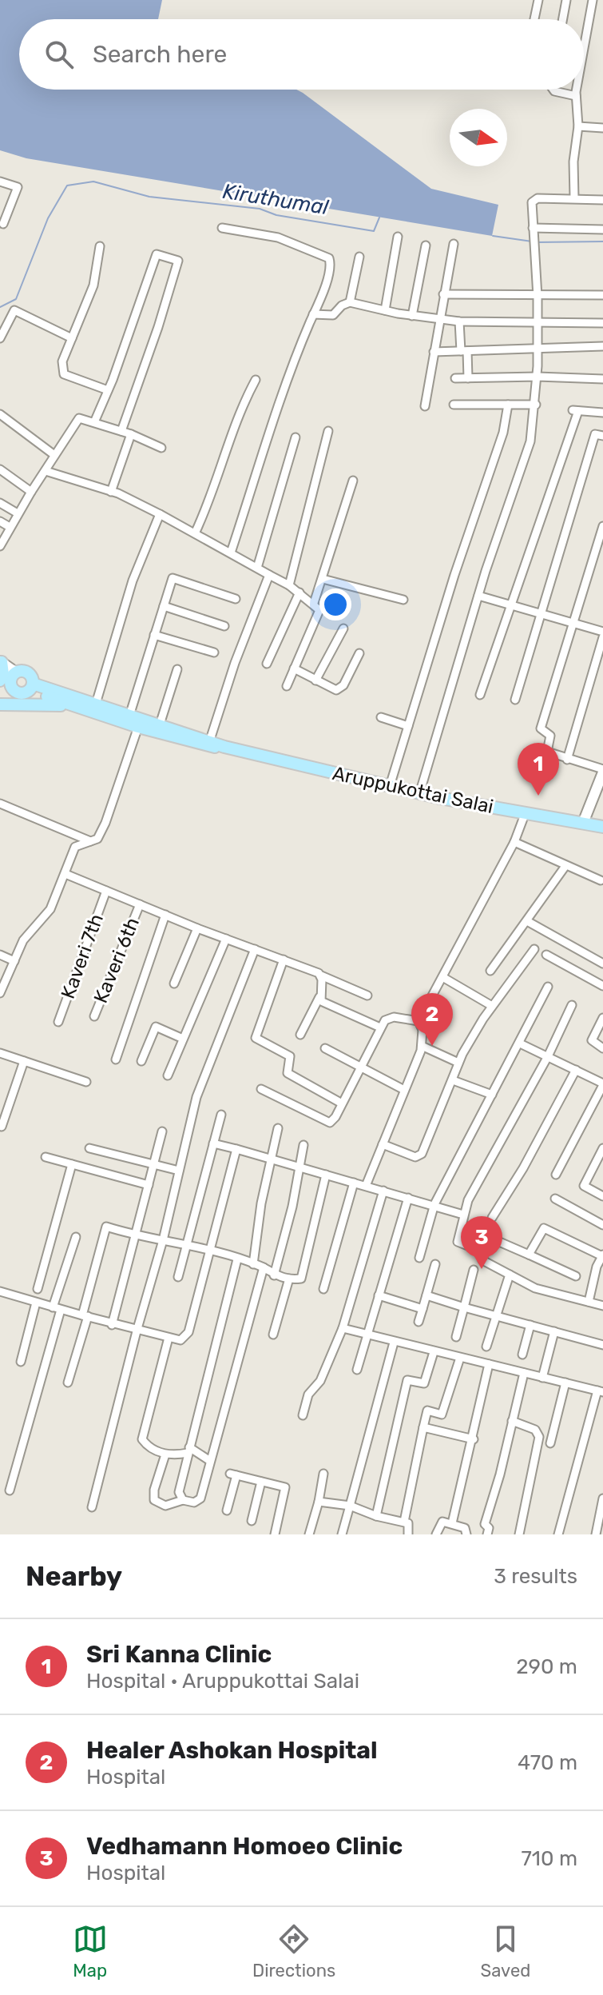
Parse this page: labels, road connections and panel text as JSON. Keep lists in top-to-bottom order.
{
  "streets": {
    "main road": ["Aruppukottai Salai"],
    "street": ["Kaveri 7th", "Kaveri 6th"]
  },
  "water": ["Kiruthumal"],
  "north": "right",
  "page": {
    "search": "Search here",
    "pins": ["1", "2", "3"],
    "heading": ["Nearby", "3 results"],
    "list": [
      {
        "mark": "1",
        "name": "Sri Kanna Clinic",
        "note": "Hospital · Aruppukottai Salai",
        "value": "290 m"
      },
      {
        "mark": "2",
        "name": "Healer Ashokan Hospital",
        "note": "Hospital",
        "value": "470 m"
      },
      {
        "mark": "3",
        "name": "Vedhamann Homoeo Clinic",
        "note": "Hospital",
        "value": "710 m"
      }
    ],
    "nav": ["Map", "Directions", "Saved"]
  }
}
